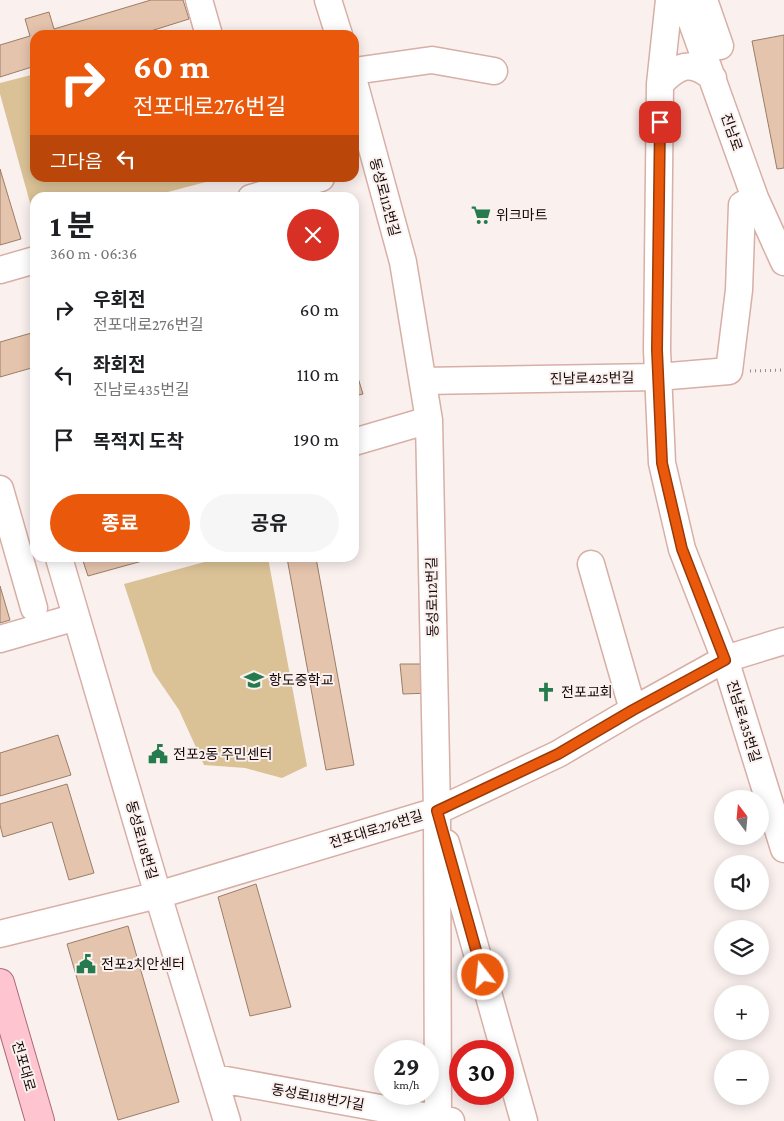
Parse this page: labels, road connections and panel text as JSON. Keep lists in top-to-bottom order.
{
  "streets": {
    "main road": ["전포대로"],
    "street": [
      "진남로",
      "동성로112번길",
      "진남로425번길",
      "진남로435번길",
      "전포대로276번길",
      "동성로118번길",
      "동성로118번가길"
    ]
  },
  "crossings": [
    ["동성로112번길", "진남로425번길"],
    ["동성로112번길", "전포대로276번길"],
    ["동성로112번길", "동성로118번가길"],
    ["진남로425번길", "진남로435번길"],
    ["진남로435번길", "전포대로276번길"],
    ["전포대로276번길", "동성로118번길"],
    ["동성로118번길", "동성로118번가길"]
  ],
  "places": {
    "supermarket": ["위크마트"],
    "school or university": ["항도중학교"],
    "church": ["전포교회"],
    "public building": ["전포2동 주민센터", "전포2치안센터"]
  },
  "north": "top",
  "page": {
    "turn": ["60 m", "전포대로276번길"],
    "then": "그다음",
    "heading": ["1 분", "360 m · 06:36"],
    "list": [
      {
        "name": "우회전",
        "note": "전포대로276번길",
        "value": "60 m"
      },
      {
        "name": "좌회전",
        "note": "진남로435번길",
        "value": "110 m"
      },
      {
        "name": "목적지 도착",
        "value": "190 m"
      }
    ],
    "buttons": ["종료", "공유"],
    "map_buttons": ["+", "−"],
    "speed": "29 km/h",
    "limit": "30"
  }
}
